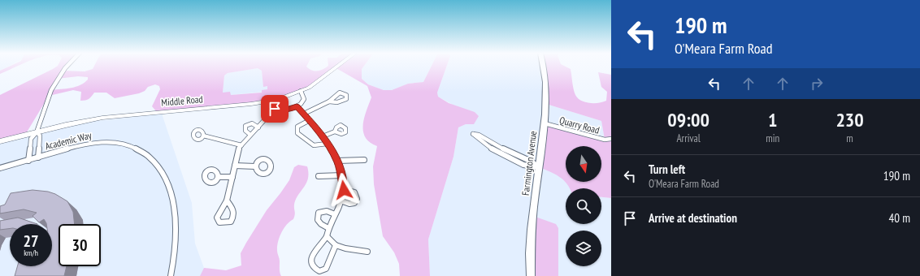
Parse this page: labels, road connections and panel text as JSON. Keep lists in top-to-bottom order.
{
  "streets": {
    "main road": ["Farmington Avenue"],
    "street": ["Middle Road", "Quarry Road", "Academic Way"]
  },
  "crossings": [
    ["Quarry Road", "Farmington Avenue"]
  ],
  "north": "bottom",
  "page": {
    "turn": ["190 m", "O'Meara Farm Road"],
    "eta": [
      "09:00",
      "Arrival",
      "1",
      "min",
      "230",
      "m"
    ],
    "list": [
      {
        "name": "Turn left",
        "note": "O'Meara Farm Road",
        "value": "190 m"
      },
      {
        "name": "Arrive at destination",
        "value": "40 m"
      }
    ],
    "speed": "27 km/h",
    "limit": "30"
  }
}
